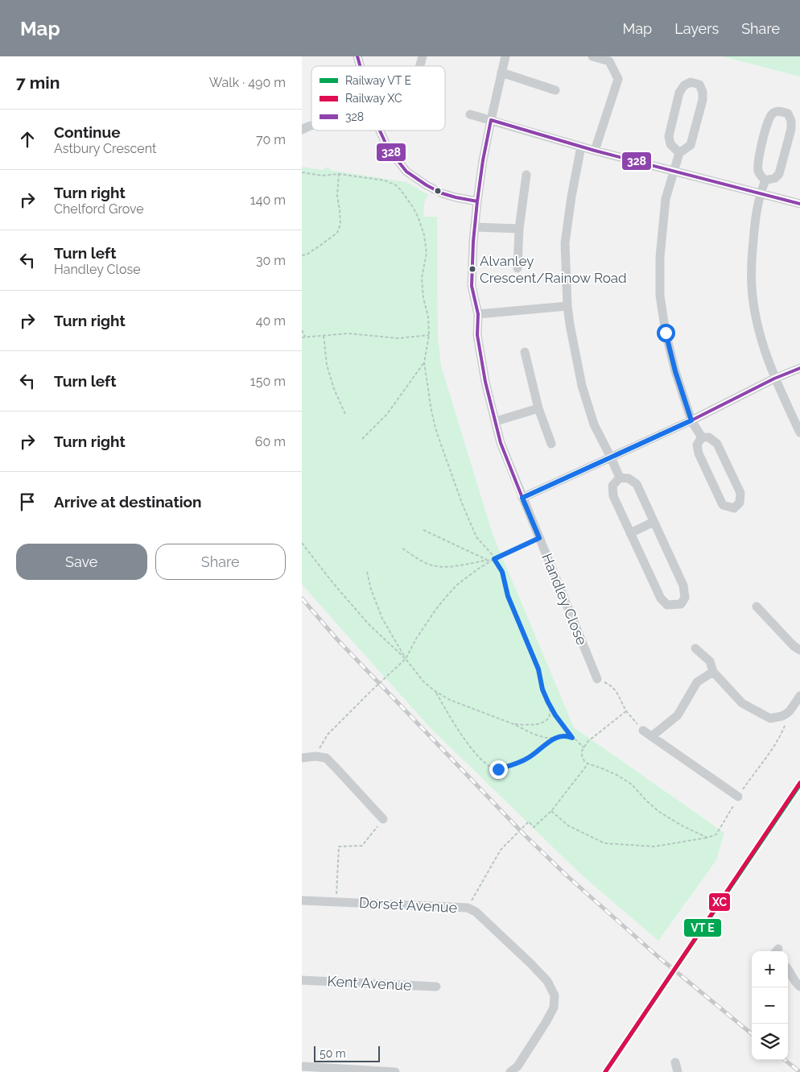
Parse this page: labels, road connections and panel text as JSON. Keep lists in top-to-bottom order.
{
  "streets": {
    "street": ["Handley Close", "Dorset Avenue", "Kent Avenue"]
  },
  "places": ["Alvanley Crescent/Rainow Road"],
  "lines": ["transit line 328", "rail line XC"],
  "legend": ["Railway VT E", "Railway XC", "328"],
  "scale_bar": "50 m",
  "page": {
    "header": "Map",
    "nav": ["Map", "Layers", "Share"],
    "heading": ["7 min", "Walk · 490 m"],
    "list": [
      ["Continue", "Astbury Crescent", "70 m"],
      ["Turn right", "Chelford Grove", "140 m"],
      ["Turn left", "Handley Close", "30 m"],
      ["Turn right", "40 m"],
      ["Turn left", "150 m"],
      ["Turn right", "60 m"],
      "Arrive at destination"
    ],
    "buttons": ["Save", "Share"],
    "map_buttons": ["+", "−"],
    "scale": "50 m"
  }
}
